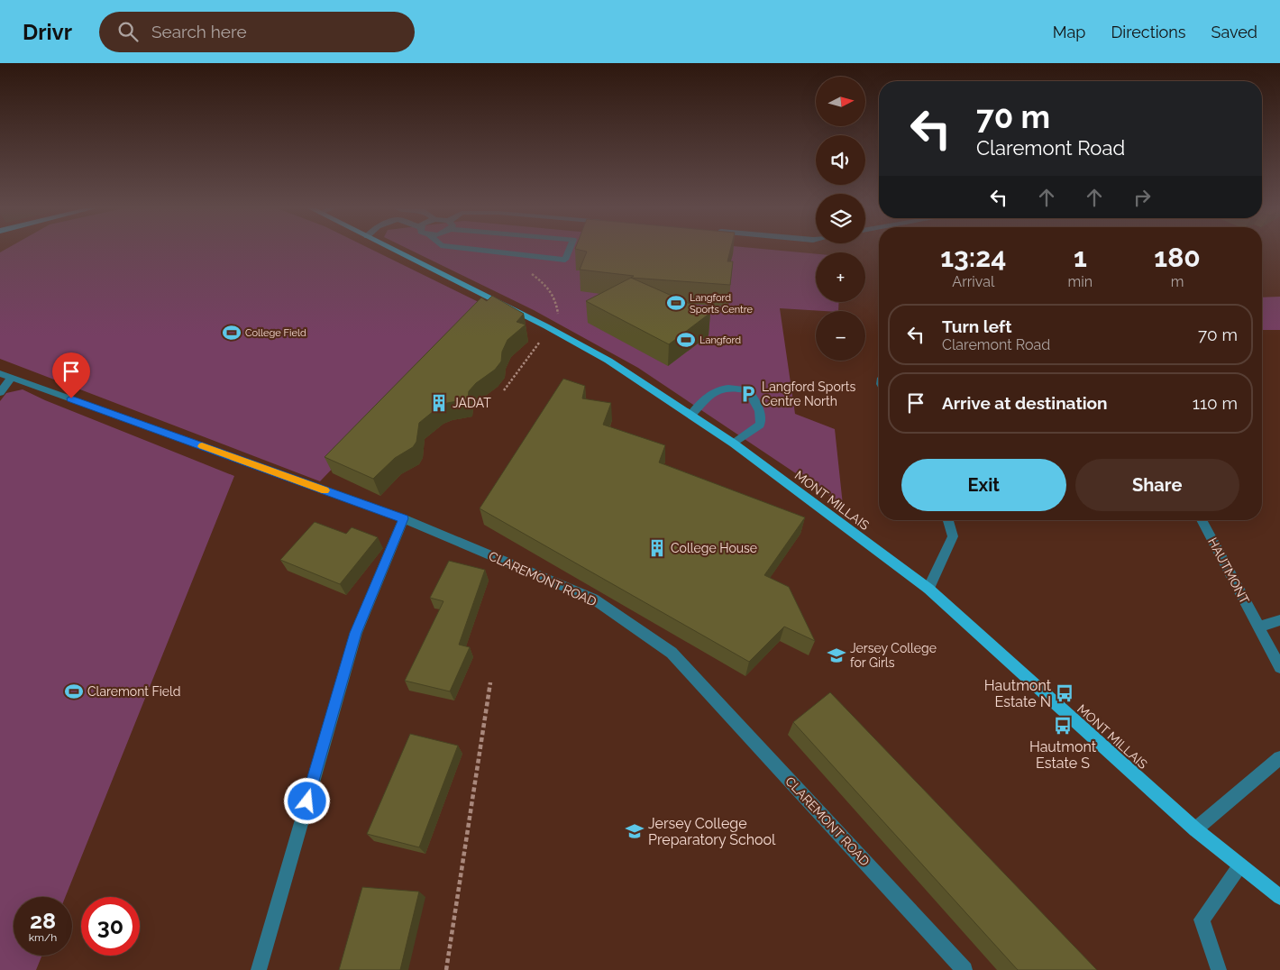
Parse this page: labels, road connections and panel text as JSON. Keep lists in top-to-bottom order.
{
  "streets": {
    "main road": ["MONT MILLAIS"],
    "street": ["HAUTMONT", "CLAREMONT ROAD"]
  },
  "places": {
    "sports": [
      "Langford Sports Centre",
      "College Field",
      "Langford",
      "Claremont Field"
    ],
    "parking": ["Langford Sports Centre North"],
    "building": ["JADAT", "College House"],
    "school or university": ["Jersey College for Girls", "Jersey College Preparatory School"],
    "bus stop": ["Hautmont Estate N", "Hautmont Estate S"]
  },
  "north": "right",
  "page": {
    "header": "Drivr",
    "search": "Search here",
    "nav": ["Map", "Directions", "Saved"],
    "map_buttons": ["+", "−"],
    "turn": ["70 m", "Claremont Road"],
    "eta": [
      "13:24",
      "Arrival",
      "1",
      "min",
      "180",
      "m"
    ],
    "list": [
      {
        "name": "Turn left",
        "note": "Claremont Road",
        "value": "70 m"
      },
      {
        "name": "Arrive at destination",
        "value": "110 m"
      }
    ],
    "buttons": ["Exit", "Share"],
    "speed": "28 km/h",
    "limit": "30"
  }
}
